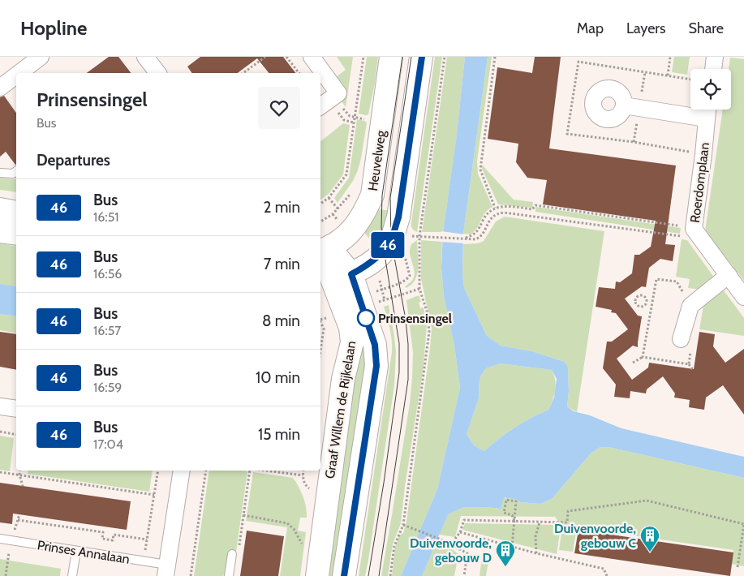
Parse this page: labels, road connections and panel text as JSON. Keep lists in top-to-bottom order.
{
  "streets": {
    "street": ["Heuvelweg", "Roerdomplaan", "Graaf Willem de Rijkelaan"],
    "lane": ["Prinses Annalaan"]
  },
  "crossings": [
    ["Heuvelweg", "Graaf Willem de Rijkelaan"]
  ],
  "places": {
    "other": ["Prinsensingel"],
    "building": ["Duivenvoorde, gebouw C", "Duivenvoorde, gebouw D"]
  },
  "lines": ["bus line 46"],
  "page": {
    "header": "Hopline",
    "nav": ["Map", "Layers", "Share"],
    "on_map": "46",
    "heading": [
      ["Prinsensingel", "Bus"],
      "Departures"
    ],
    "list": [
      {
        "mark": "46",
        "name": "Bus",
        "note": "16:51",
        "value": "2 min"
      },
      {
        "mark": "46",
        "name": "Bus",
        "note": "16:56",
        "value": "7 min"
      },
      {
        "mark": "46",
        "name": "Bus",
        "note": "16:57",
        "value": "8 min"
      },
      {
        "mark": "46",
        "name": "Bus",
        "note": "16:59",
        "value": "10 min"
      },
      {
        "mark": "46",
        "name": "Bus",
        "note": "17:04",
        "value": "15 min"
      }
    ]
  }
}
